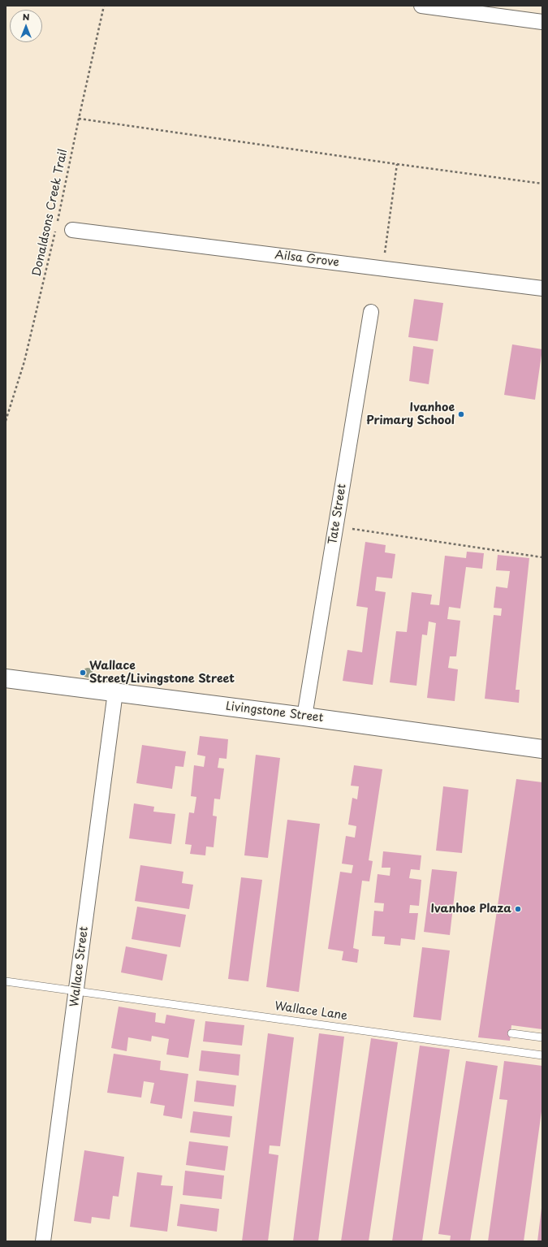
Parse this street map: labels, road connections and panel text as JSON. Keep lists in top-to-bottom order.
{
  "streets": {
    "main road": ["Livingstone Street"],
    "street": ["Ailsa Grove", "Tate Street", "Wallace Street"],
    "lane": ["Wallace Lane"],
    "path": ["Donaldsons Creek Trail"]
  },
  "crossings": [
    ["Tate Street", "Livingstone Street"],
    ["Livingstone Street", "Wallace Street"],
    ["Wallace Street", "Wallace Lane"]
  ],
  "places": ["Ivanhoe Primary School", "Wallace Street/Livingstone Street", "Ivanhoe Plaza"],
  "north": "top"
}
